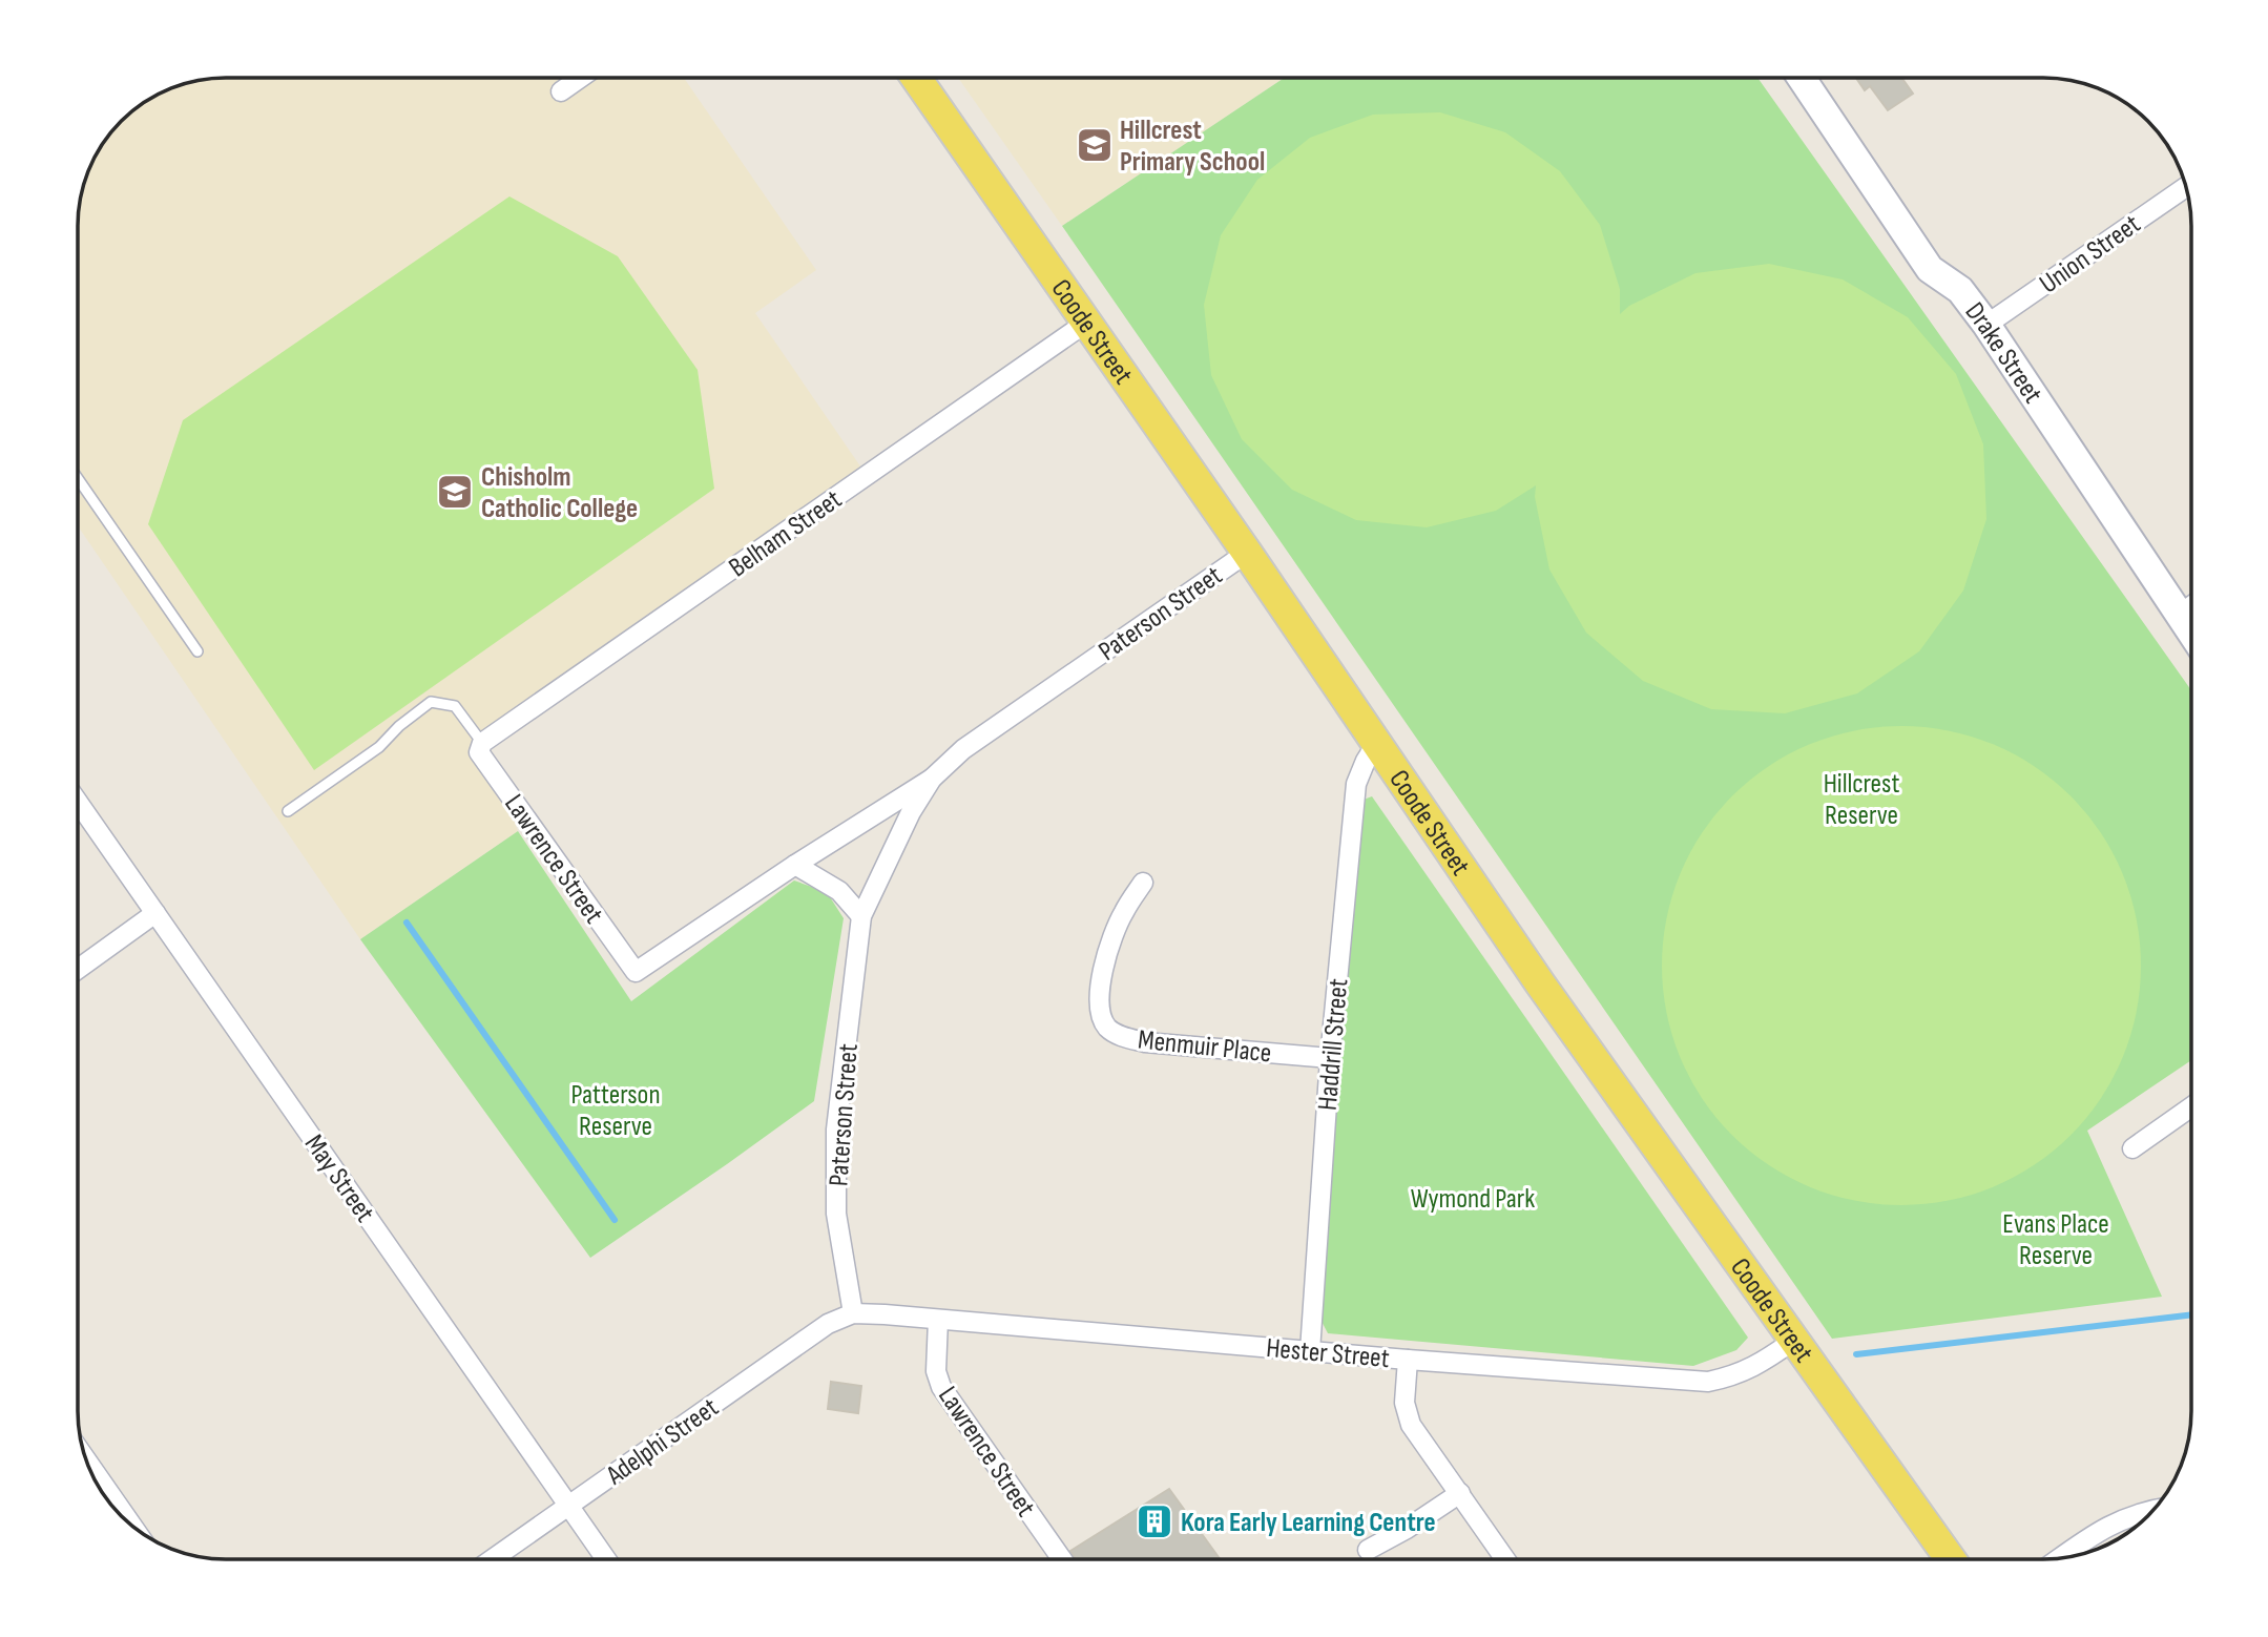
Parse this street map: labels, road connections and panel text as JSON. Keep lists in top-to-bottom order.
{
  "streets": {
    "main road": ["Coode Street"],
    "street": [
      "Union Street",
      "Drake Street",
      "Belham Street",
      "Paterson Street",
      "Lawrence Street",
      "Haddrill Street",
      "Menmuir Place",
      "May Street",
      "Hester Street",
      "Adelphi Street"
    ]
  },
  "crossings": [
    ["Union Street", "Drake Street"],
    ["Coode Street", "Belham Street"],
    ["Coode Street", "Paterson Street"],
    ["Coode Street", "Haddrill Street"],
    ["Coode Street", "Hester Street"],
    ["Belham Street", "Lawrence Street"],
    ["Paterson Street", "Lawrence Street"],
    ["Paterson Street", "Hester Street"],
    ["Paterson Street", "Adelphi Street"],
    ["Lawrence Street", "Hester Street"],
    ["Haddrill Street", "Menmuir Place"],
    ["Haddrill Street", "Hester Street"],
    ["May Street", "Adelphi Street"],
    ["Hester Street", "Adelphi Street"]
  ],
  "parks": [
    "Hillcrest Reserve",
    "Patterson Reserve",
    "Wymond Park",
    "Evans Place Reserve"
  ],
  "places": {
    "school or university": ["Hillcrest Primary School", "Chisholm Catholic College"],
    "building": ["Kora Early Learning Centre"]
  }
}
